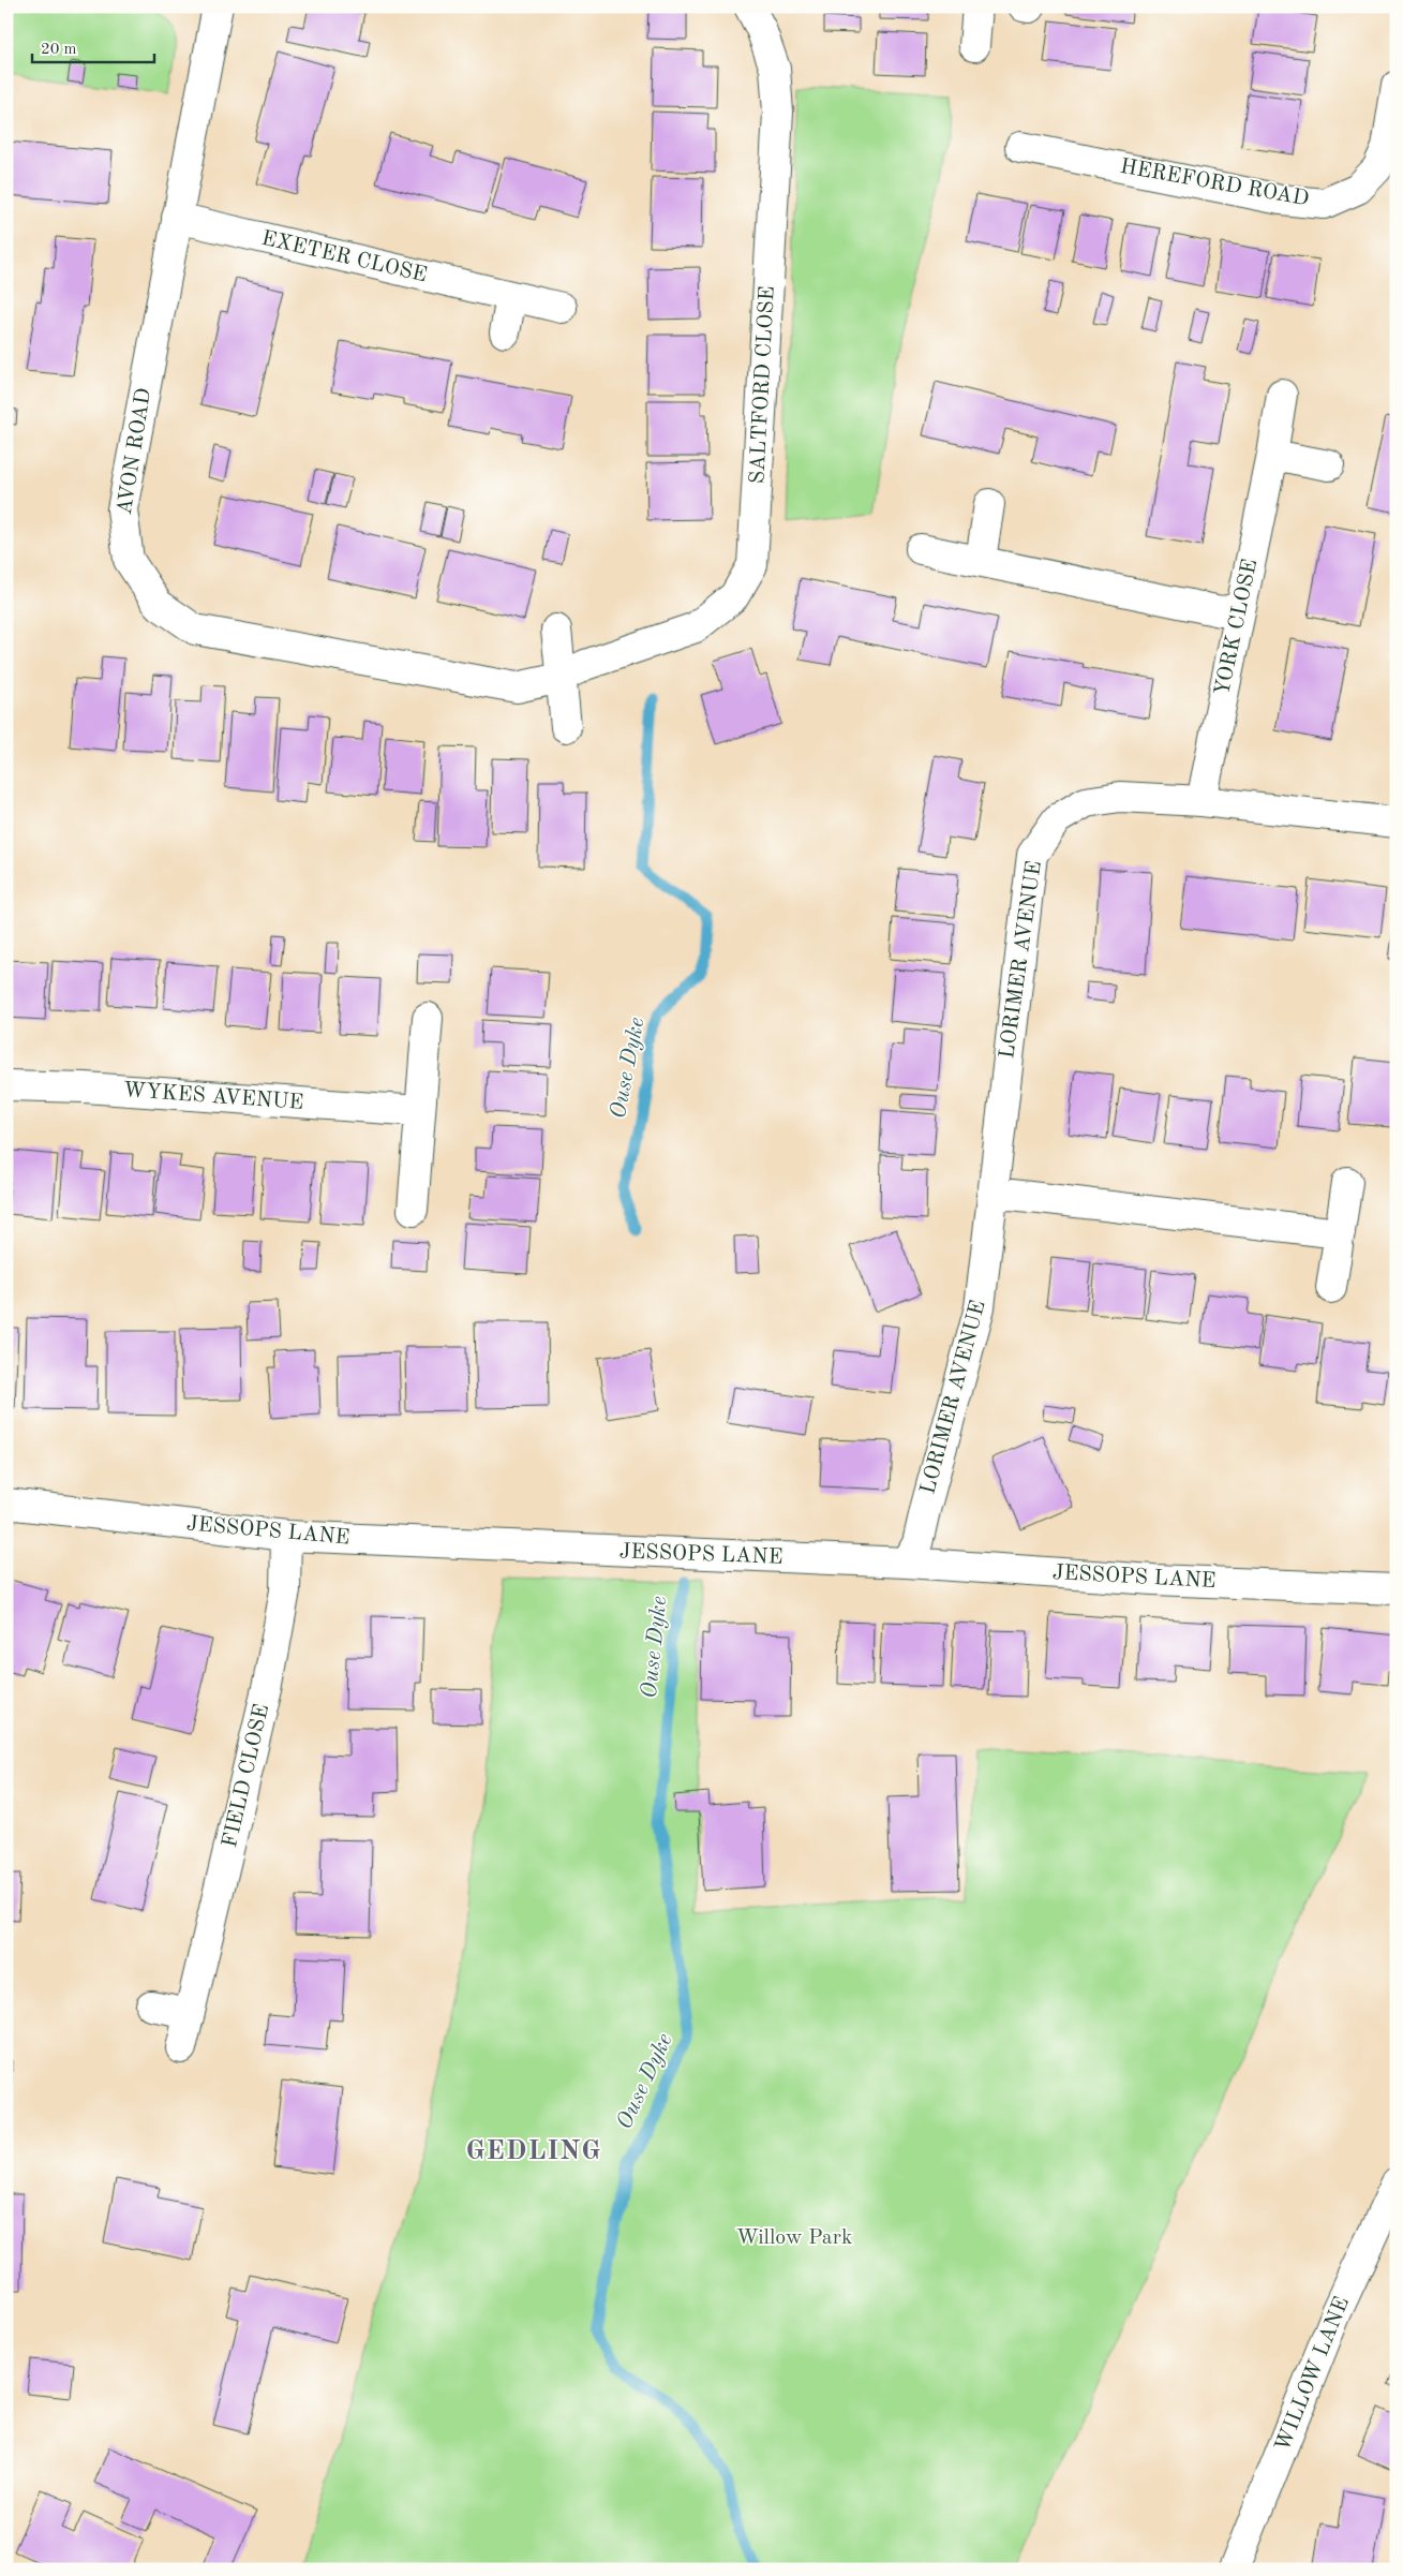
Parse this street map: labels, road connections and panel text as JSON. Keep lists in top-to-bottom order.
{
  "streets": {
    "street": [
      "HEREFORD ROAD",
      "EXETER CLOSE",
      "SALTFORD CLOSE",
      "AVON ROAD",
      "YORK CLOSE",
      "LORIMER AVENUE",
      "WYKES AVENUE",
      "JESSOPS LANE",
      "FIELD CLOSE",
      "WILLOW LANE"
    ]
  },
  "crossings": [
    ["EXETER CLOSE", "AVON ROAD"],
    ["SALTFORD CLOSE", "AVON ROAD"],
    ["YORK CLOSE", "LORIMER AVENUE"],
    ["LORIMER AVENUE", "JESSOPS LANE"],
    ["JESSOPS LANE", "FIELD CLOSE"]
  ],
  "districts": ["GEDLING"],
  "water": ["Ouse Dyke"],
  "parks": ["Willow Park"],
  "scale_bar": "20 m"
}
